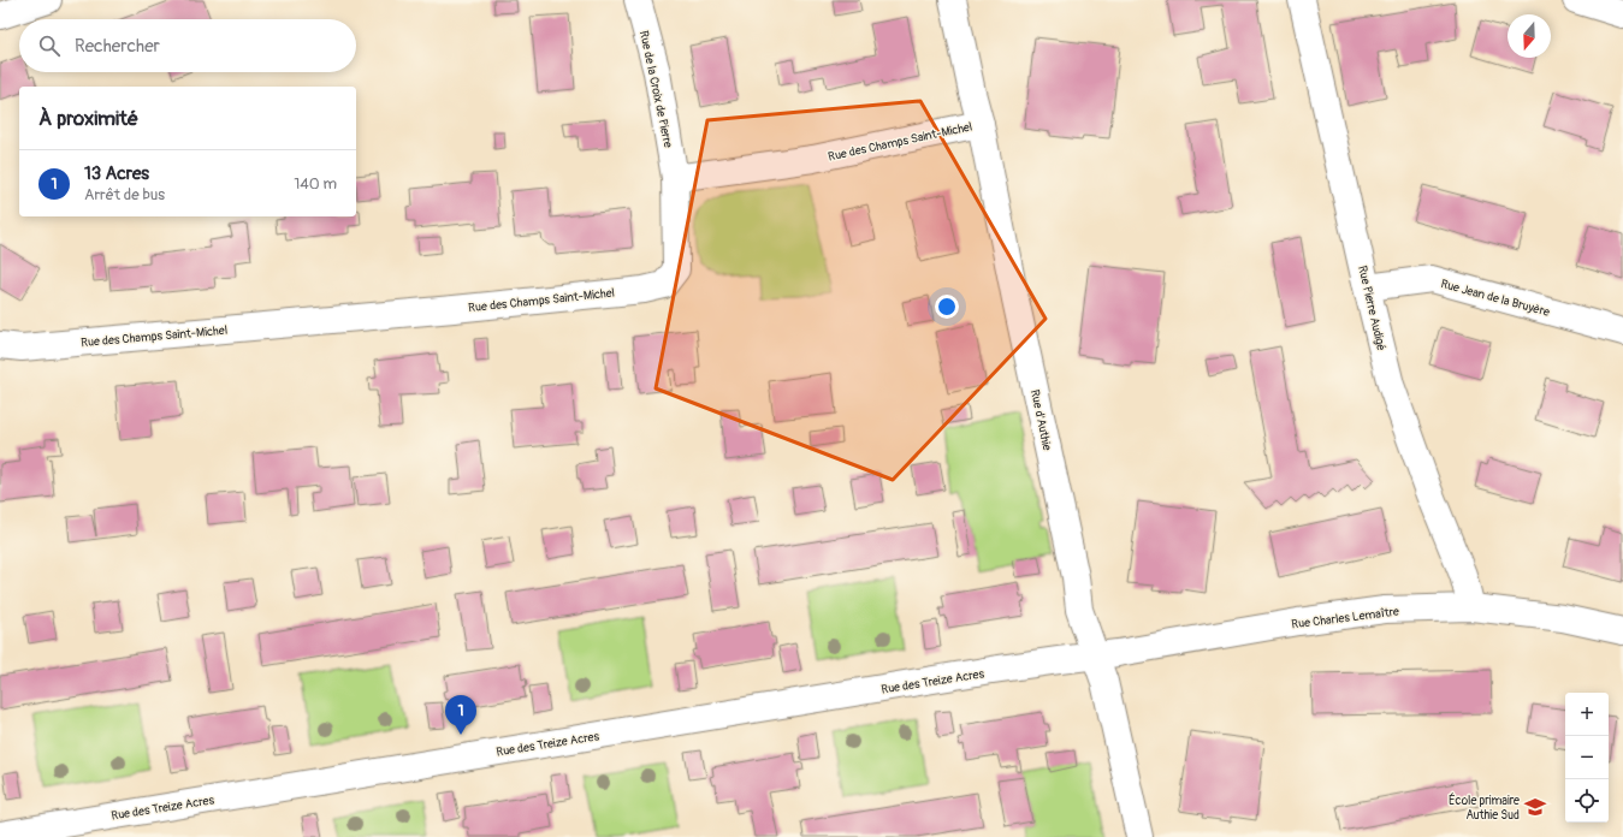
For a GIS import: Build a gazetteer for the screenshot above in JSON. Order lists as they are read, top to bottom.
{
  "streets": {
    "street": [
      "Rue de la Croix de Pierre",
      "Rue des Champs Saint-Michel",
      "Rue Jean de la Bruyère",
      "Rue Pierre Audigé",
      "Rue d'Authie",
      "Rue Charles Lemaître",
      "Rue des Treize Acres"
    ]
  },
  "crossings": [
    ["Rue de la Croix de Pierre", "Rue des Champs Saint-Michel"],
    ["Rue des Champs Saint-Michel", "Rue d'Authie"],
    ["Rue Jean de la Bruyère", "Rue Pierre Audigé"],
    ["Rue Pierre Audigé", "Rue Charles Lemaître"],
    ["Rue d'Authie", "Rue Charles Lemaître"],
    ["Rue d'Authie", "Rue des Treize Acres"],
    ["Rue Charles Lemaître", "Rue des Treize Acres"]
  ],
  "places": {
    "school or university": ["École primaire Authie Sud"]
  },
  "north": "bottom",
  "page": {
    "search": "Rechercher",
    "heading": "À proximité",
    "list": [
      {
        "mark": "1",
        "name": "13 Acres",
        "note": "Arrêt de bus",
        "value": "140 m"
      }
    ],
    "map_buttons": ["+", "−"],
    "pins": "1"
  }
}
